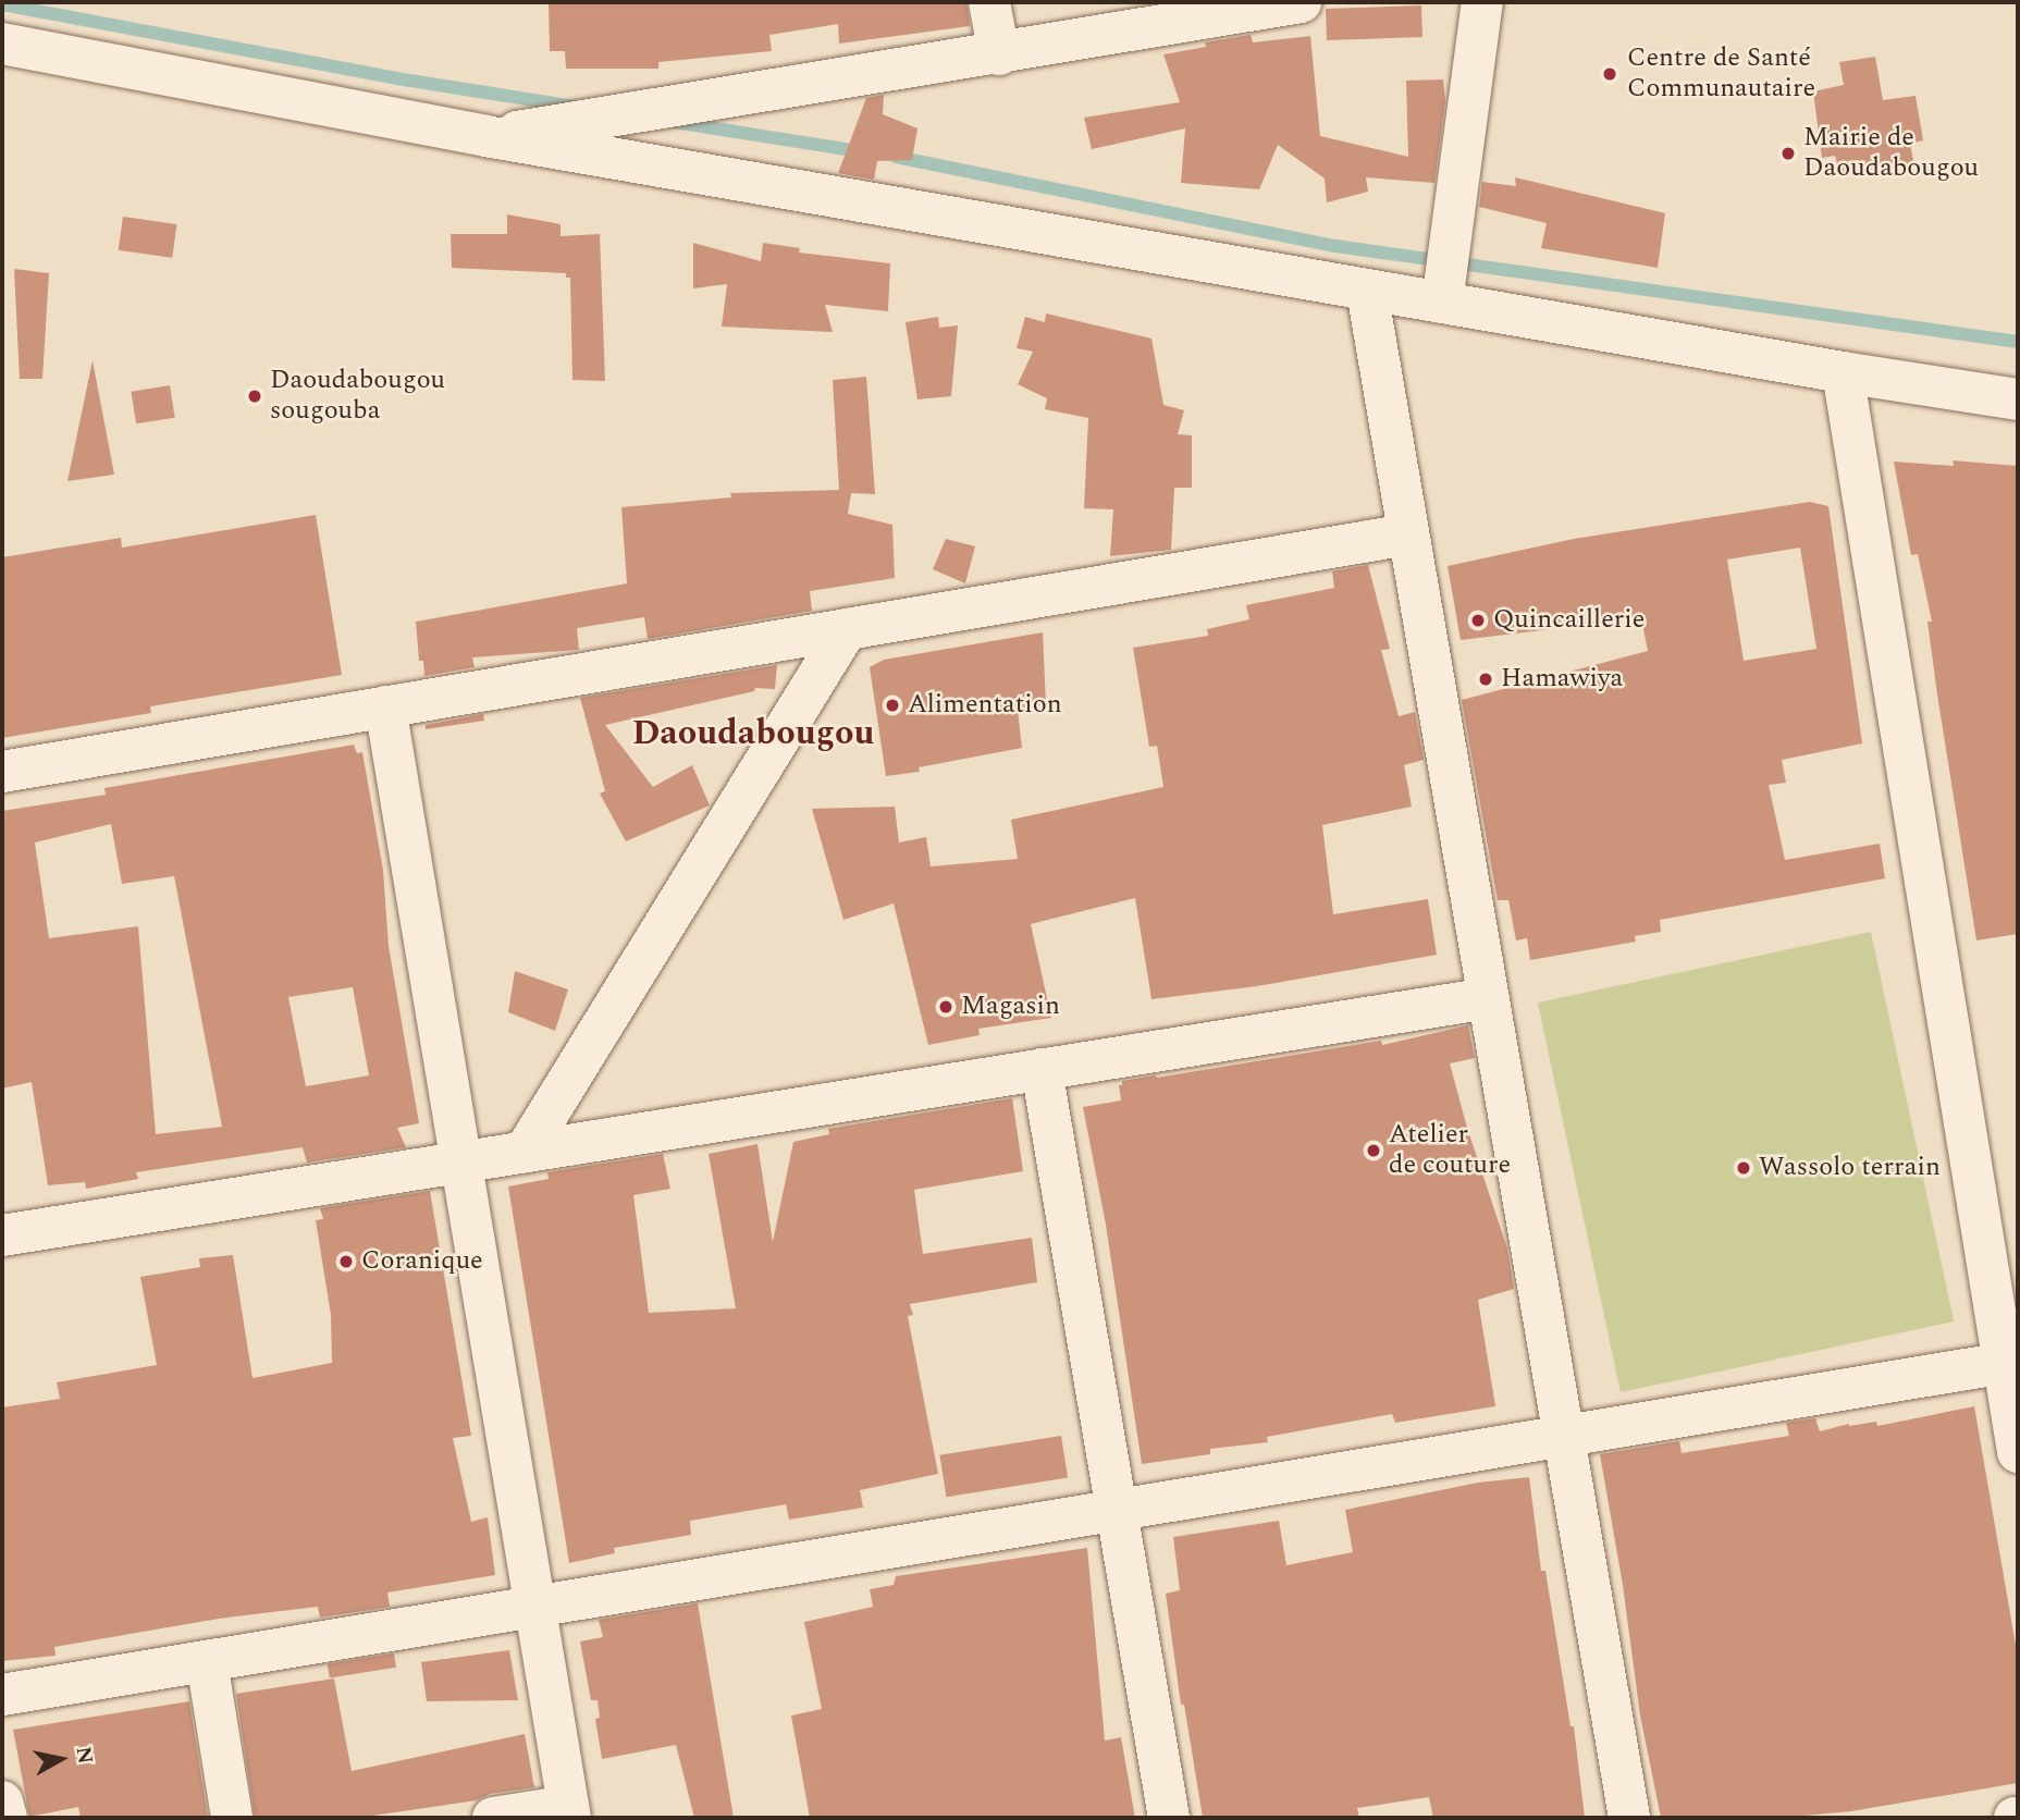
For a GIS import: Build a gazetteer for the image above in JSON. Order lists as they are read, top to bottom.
{
  "districts": ["Daoudabougou"],
  "places": [
    "Centre de Santé Communautaire",
    "Mairie de Daoudabougou",
    "Daoudabougou sougouba",
    "Quincaillerie",
    "Hamawiya",
    "Alimentation",
    "Magasin",
    "Atelier de couture",
    "Wassolo terrain",
    "Coranique"
  ],
  "north": "right"
}
